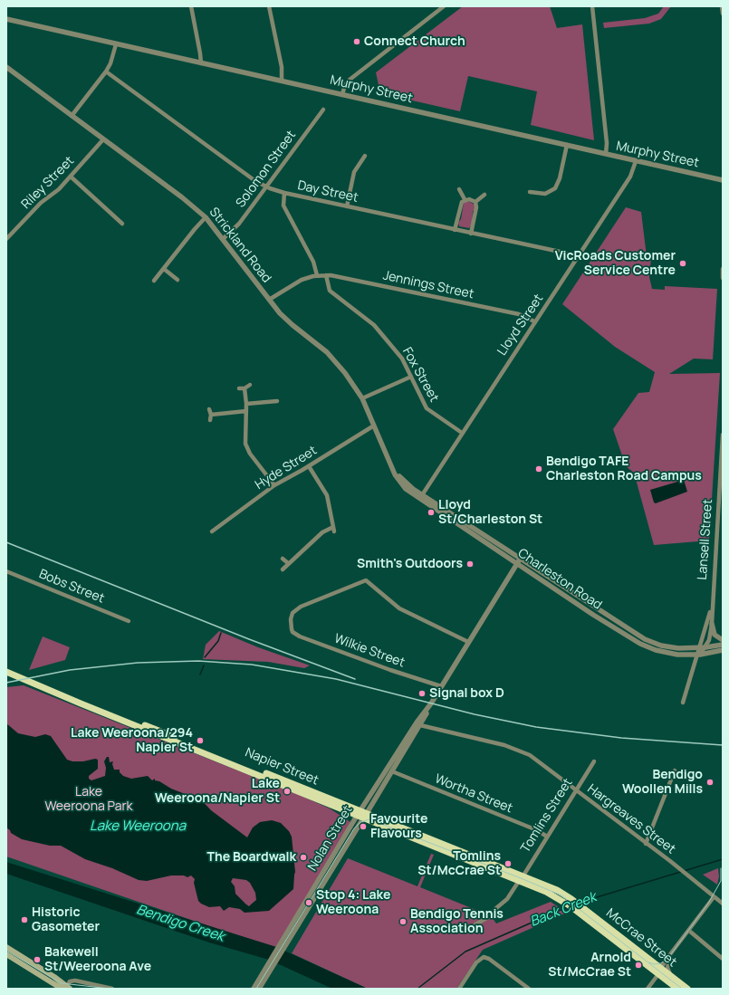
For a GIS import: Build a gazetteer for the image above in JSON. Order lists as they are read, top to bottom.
{
  "streets": {
    "highway": ["Napier Street", "Tomlins Street", "McCrae Street"],
    "street": [
      "Murphy Street",
      "Solomon Street",
      "Riley Street",
      "Day Street",
      "Strickland Road",
      "Jennings Street",
      "Lloyd Street",
      "Fox Street",
      "Hyde Street",
      "Lansell Street",
      "Charleston Road",
      "Bobs Street",
      "Wilkie Street",
      "Wortha Street",
      "Hargreaves Street",
      "Nolan Street"
    ]
  },
  "crossings": [
    ["Murphy Street", "Lloyd Street"],
    ["Solomon Street", "Day Street"],
    ["Solomon Street", "Strickland Road"],
    ["Riley Street", "Strickland Road"],
    ["Day Street", "Lloyd Street"],
    ["Strickland Road", "Lloyd Street"],
    ["Strickland Road", "Hyde Street"],
    ["Strickland Road", "Charleston Road"],
    ["Jennings Street", "Lloyd Street"],
    ["Jennings Street", "Fox Street"],
    ["Lloyd Street", "Fox Street"],
    ["Lloyd Street", "Charleston Road"],
    ["Lansell Street", "Charleston Road"],
    ["Charleston Road", "Nolan Street"],
    ["Wilkie Street", "Nolan Street"],
    ["Napier Street", "Tomlins Street"],
    ["Napier Street", "Nolan Street"],
    ["Napier Street", "McCrae Street"],
    ["Wortha Street", "Tomlins Street"],
    ["Wortha Street", "Nolan Street"],
    ["Tomlins Street", "Hargreaves Street"],
    ["Tomlins Street", "McCrae Street"],
    ["Hargreaves Street", "Nolan Street"]
  ],
  "water": ["Lake Weeroona", "Back Creek", "Bendigo Creek"],
  "parks": ["Lake Weeroona Park"],
  "places": [
    "Connect Church",
    "VicRoads Customer Service Centre",
    "Bendigo TAFE Charleston Road Campus",
    "Lloyd St/Charleston St",
    "Smith's Outdoors",
    "Signal box D",
    "Lake Weeroona/294 Napier St",
    "Bendigo Woollen Mills",
    "Lake Weeroona/Napier St",
    "Favourite Flavours",
    "The Boardwalk",
    "Tomlins St/McCrae St",
    "Stop 4: Lake Weeroona",
    "Historic Gasometer",
    "Bendigo Tennis Association",
    "Bakewell St/Weeroona Ave",
    "Arnold St/McCrae St"
  ]
}
